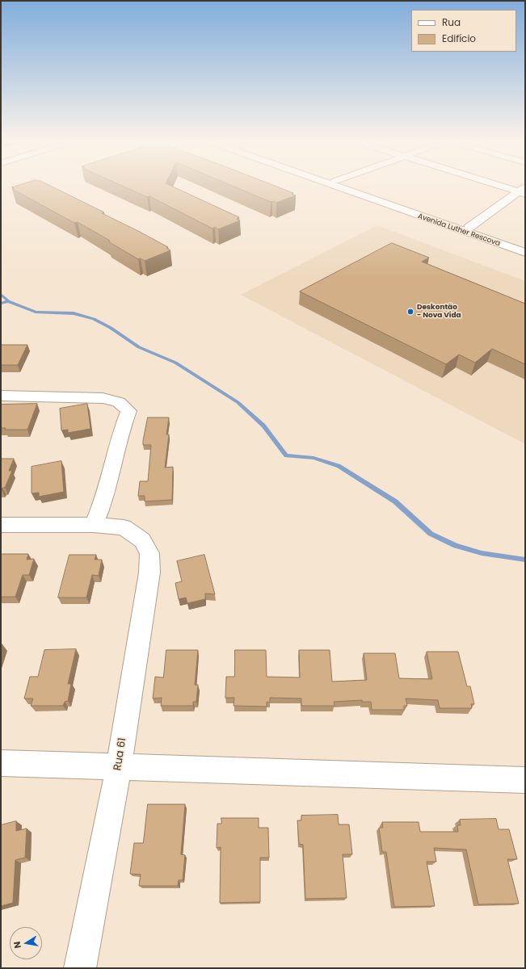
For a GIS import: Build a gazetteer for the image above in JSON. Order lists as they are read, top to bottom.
{
  "streets": {
    "street": ["Avenida Luther Rescova", "Rua 61"]
  },
  "places": ["Deskontão - Nova Vida"],
  "legend": ["Rua", "Edifício"],
  "north": "left"
}
